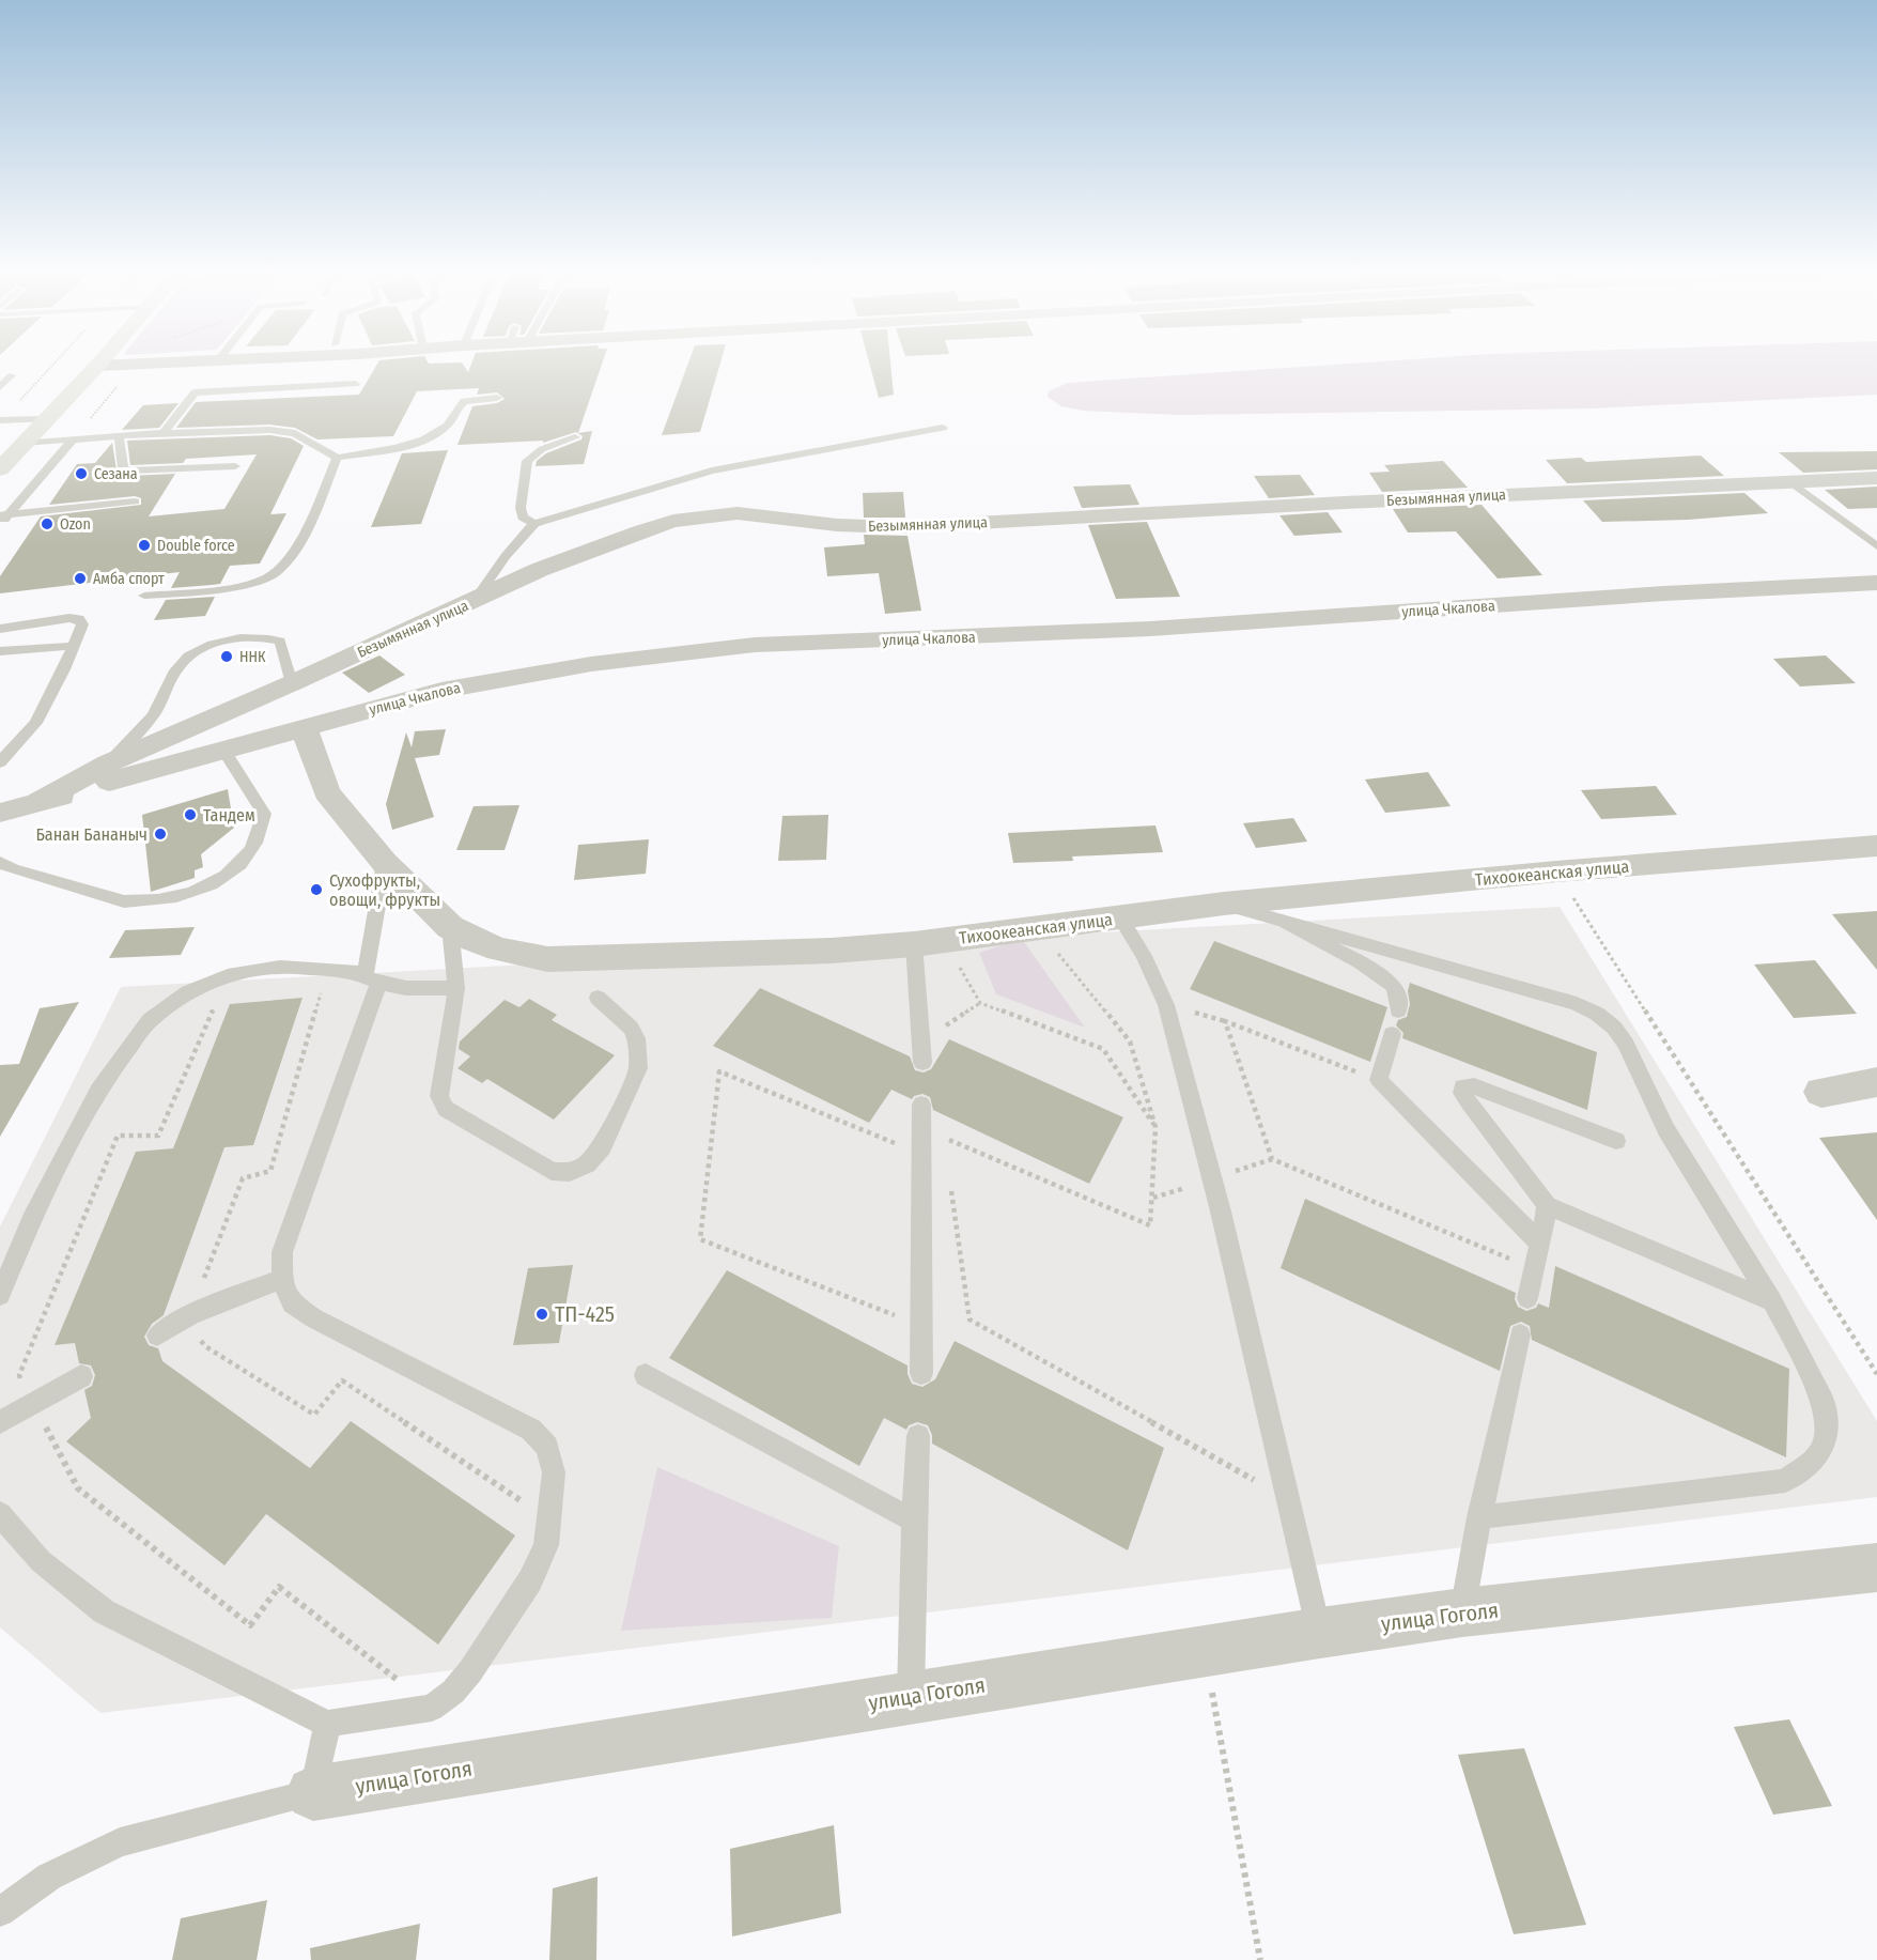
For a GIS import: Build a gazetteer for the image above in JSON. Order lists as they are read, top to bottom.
{
  "streets": {
    "street": [
      "Безымянная улица",
      "улица Чкалова",
      "Тихоокеанская улица",
      "улица Гоголя"
    ]
  },
  "crossings": [
    ["Безымянная улица", "улица Чкалова"],
    ["улица Чкалова", "Тихоокеанская улица"]
  ],
  "places": [
    "Сезана",
    "Ozon",
    "Double force",
    "Амба спорт",
    "ННК",
    "Тандем",
    "Банан Бананыч",
    "Сухофрукты, овощи, фрукты",
    "ТП-425"
  ]
}
